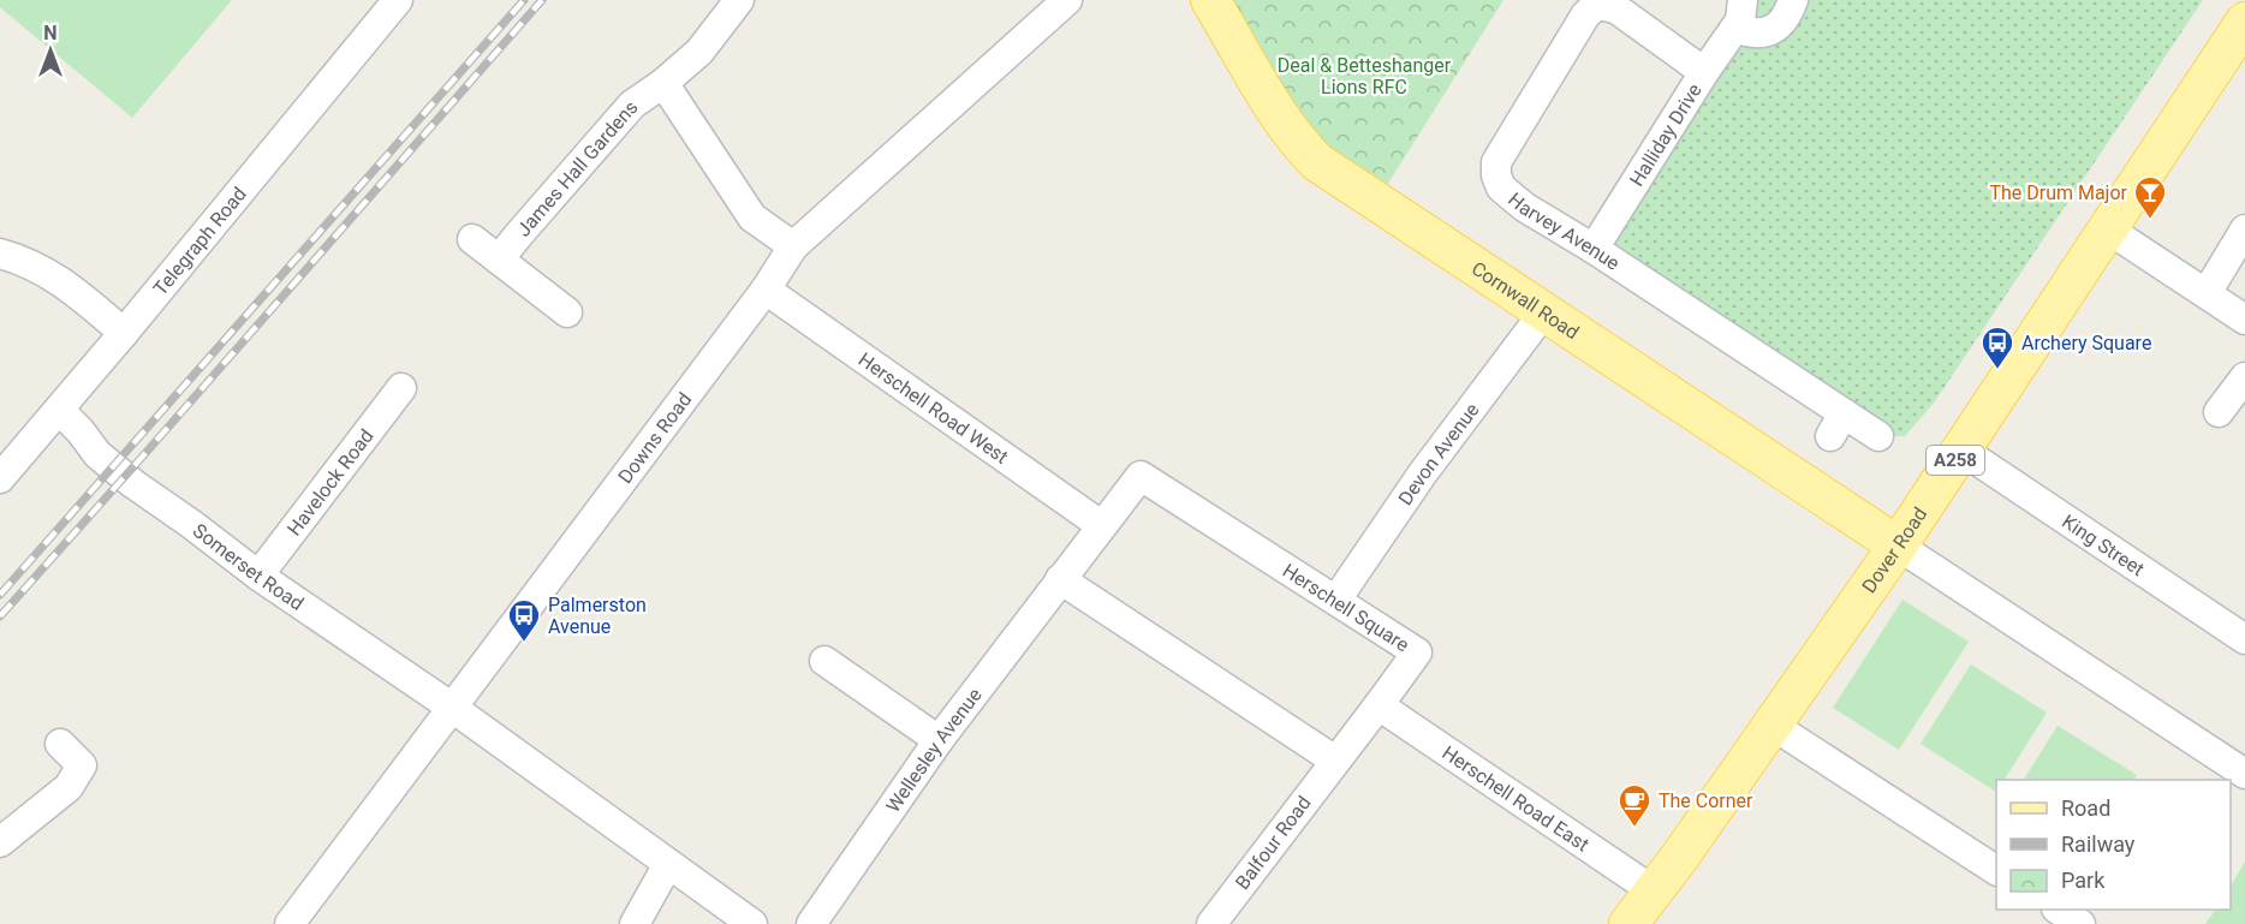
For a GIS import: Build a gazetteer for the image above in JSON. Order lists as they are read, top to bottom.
{
  "streets": {
    "main road": ["Cornwall Road", "A258", "Dover Road"],
    "street": [
      "Halliday Drive",
      "James Hall Gardens",
      "Harvey Avenue",
      "Telegraph Road",
      "Herschell Road West",
      "Downs Road",
      "Devon Avenue",
      "Havelock Road",
      "King Street",
      "Somerset Road",
      "Herschell Square",
      "Wellesley Avenue",
      "Herschell Road East",
      "Balfour Road"
    ]
  },
  "crossings": [
    ["Halliday Drive", "Harvey Avenue"],
    ["Telegraph Road", "Somerset Road"],
    ["Cornwall Road", "Devon Avenue"],
    ["Cornwall Road", "Dover Road"],
    ["Herschell Road West", "Downs Road"],
    ["Herschell Road West", "Herschell Square"],
    ["Downs Road", "Somerset Road"],
    ["Devon Avenue", "Herschell Square"],
    ["A258", "Dover Road"],
    ["A258", "Herschell Road East"],
    ["Havelock Road", "Somerset Road"],
    ["King Street", "Dover Road"],
    ["Dover Road", "Herschell Road East"],
    ["Herschell Square", "Wellesley Avenue"],
    ["Herschell Square", "Herschell Road East"],
    ["Herschell Square", "Balfour Road"]
  ],
  "parks": ["Deal & Betteshanger Lions RFC"],
  "places": {
    "bar": ["The Drum Major"],
    "bus stop": ["Archery Square", "Palmerston Avenue"],
    "cafe": ["The Corner"]
  },
  "legend": ["Road", "Railway", "Park"],
  "north": "top"
}
